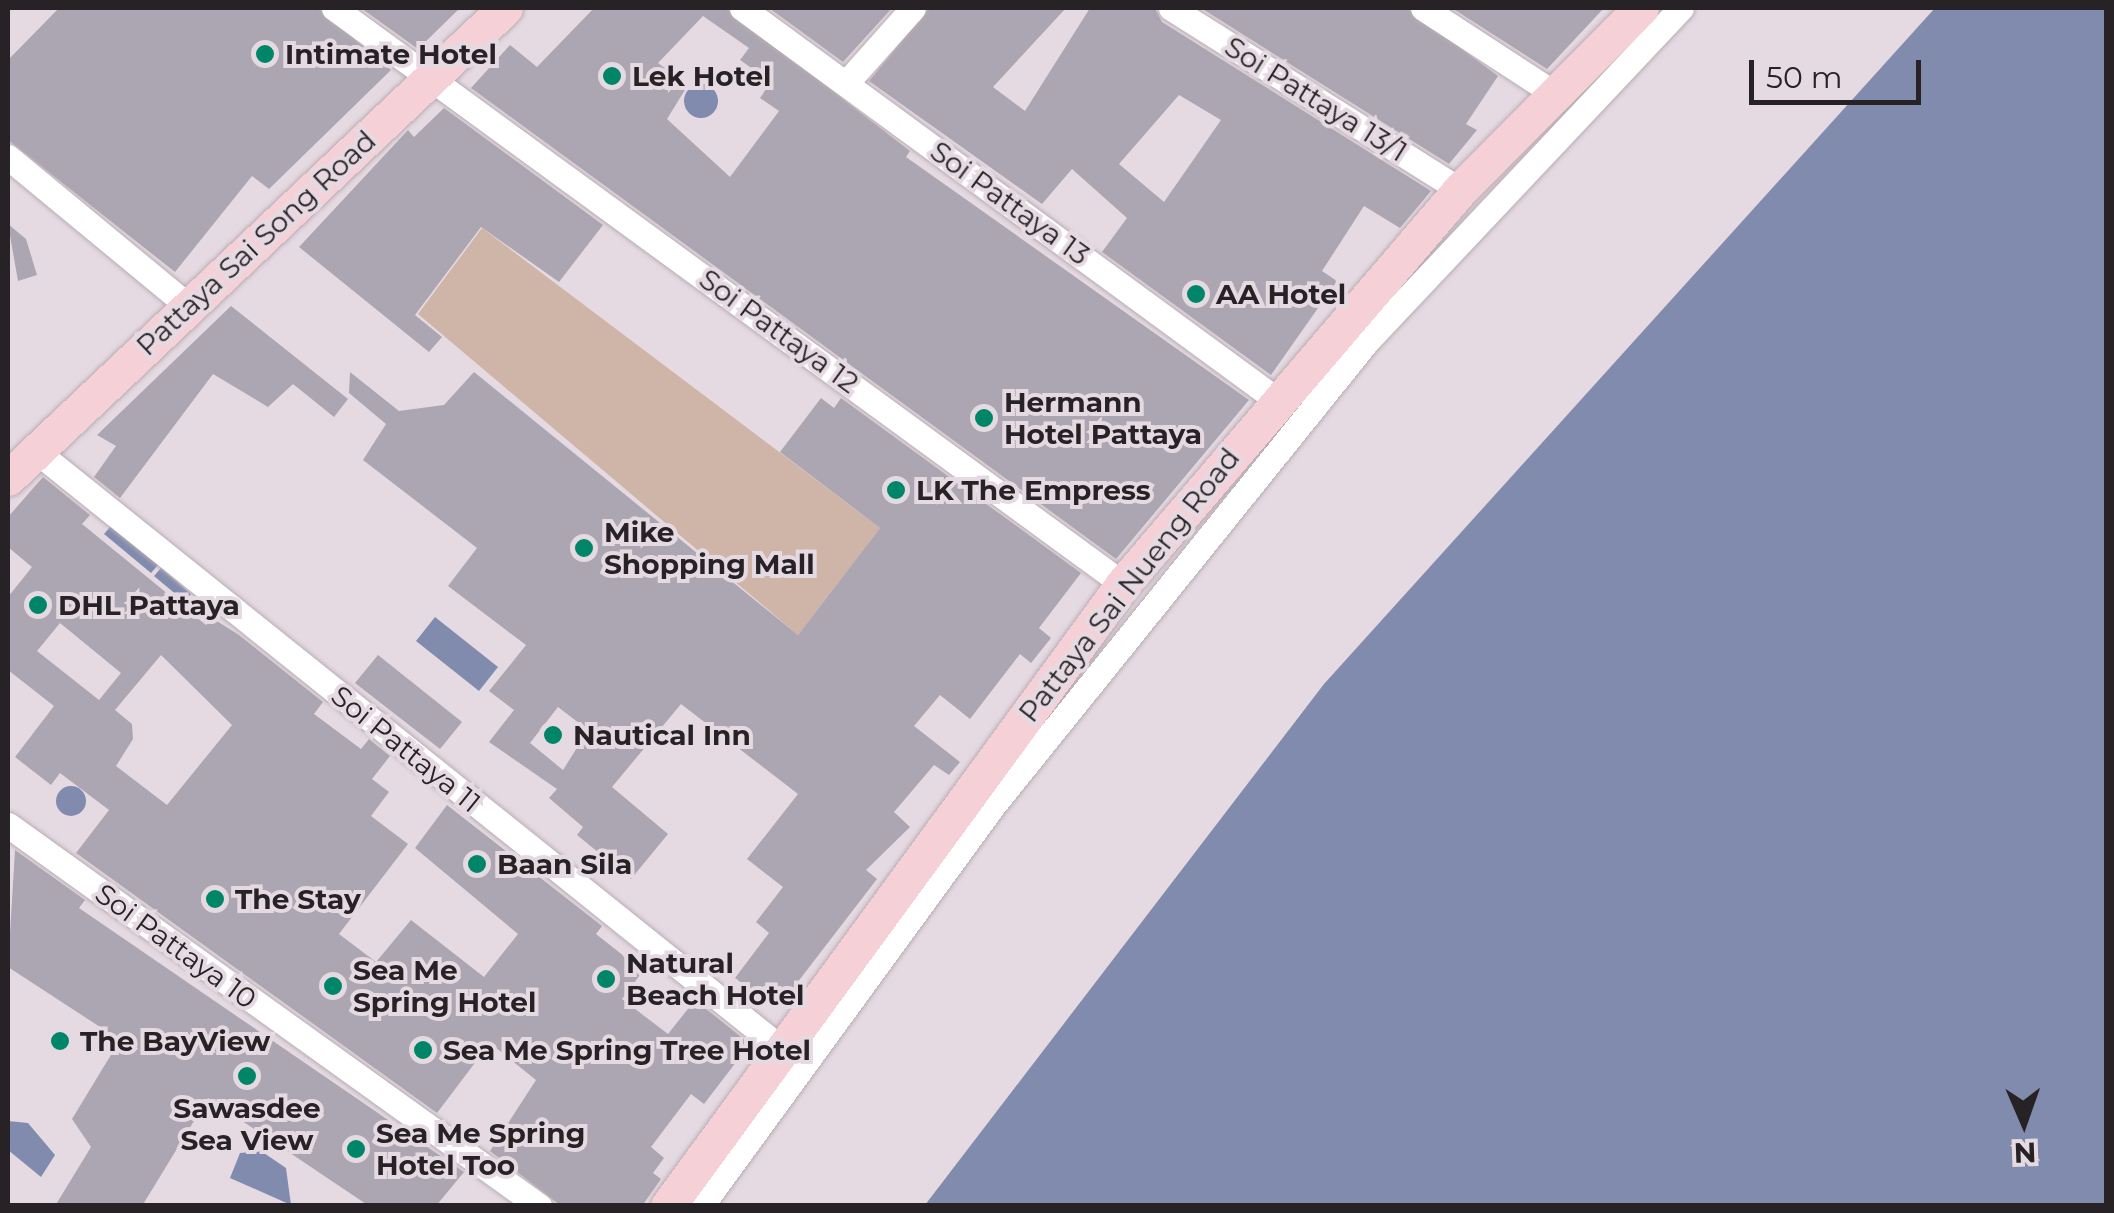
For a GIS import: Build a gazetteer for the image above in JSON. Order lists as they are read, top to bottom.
{
  "streets": {
    "main road": ["Pattaya Sai Song Road", "Pattaya Sai Nueng Road"],
    "street": [
      "Soi Pattaya 13/1",
      "Soi Pattaya 13",
      "Soi Pattaya 12",
      "Soi Pattaya 11",
      "Soi Pattaya 10"
    ]
  },
  "crossings": [
    ["Soi Pattaya 13/1", "Pattaya Sai Nueng Road"],
    ["Soi Pattaya 13", "Pattaya Sai Nueng Road"],
    ["Pattaya Sai Song Road", "Soi Pattaya 12"],
    ["Pattaya Sai Song Road", "Soi Pattaya 11"],
    ["Soi Pattaya 12", "Pattaya Sai Nueng Road"],
    ["Pattaya Sai Nueng Road", "Soi Pattaya 11"]
  ],
  "places": [
    "Intimate Hotel",
    "Lek Hotel",
    "AA Hotel",
    "Hermann Hotel Pattaya",
    "LK The Empress",
    "Mike Shopping Mall",
    "DHL Pattaya",
    "Nautical Inn",
    "Baan Sila",
    "The Stay",
    "Natural Beach Hotel",
    "Sea Me Spring Hotel",
    "The BayView",
    "Sea Me Spring Tree Hotel",
    "Sawasdee Sea View",
    "Sea Me Spring Hotel Too"
  ],
  "scale_bar": "50 m",
  "north": "bottom"
}
